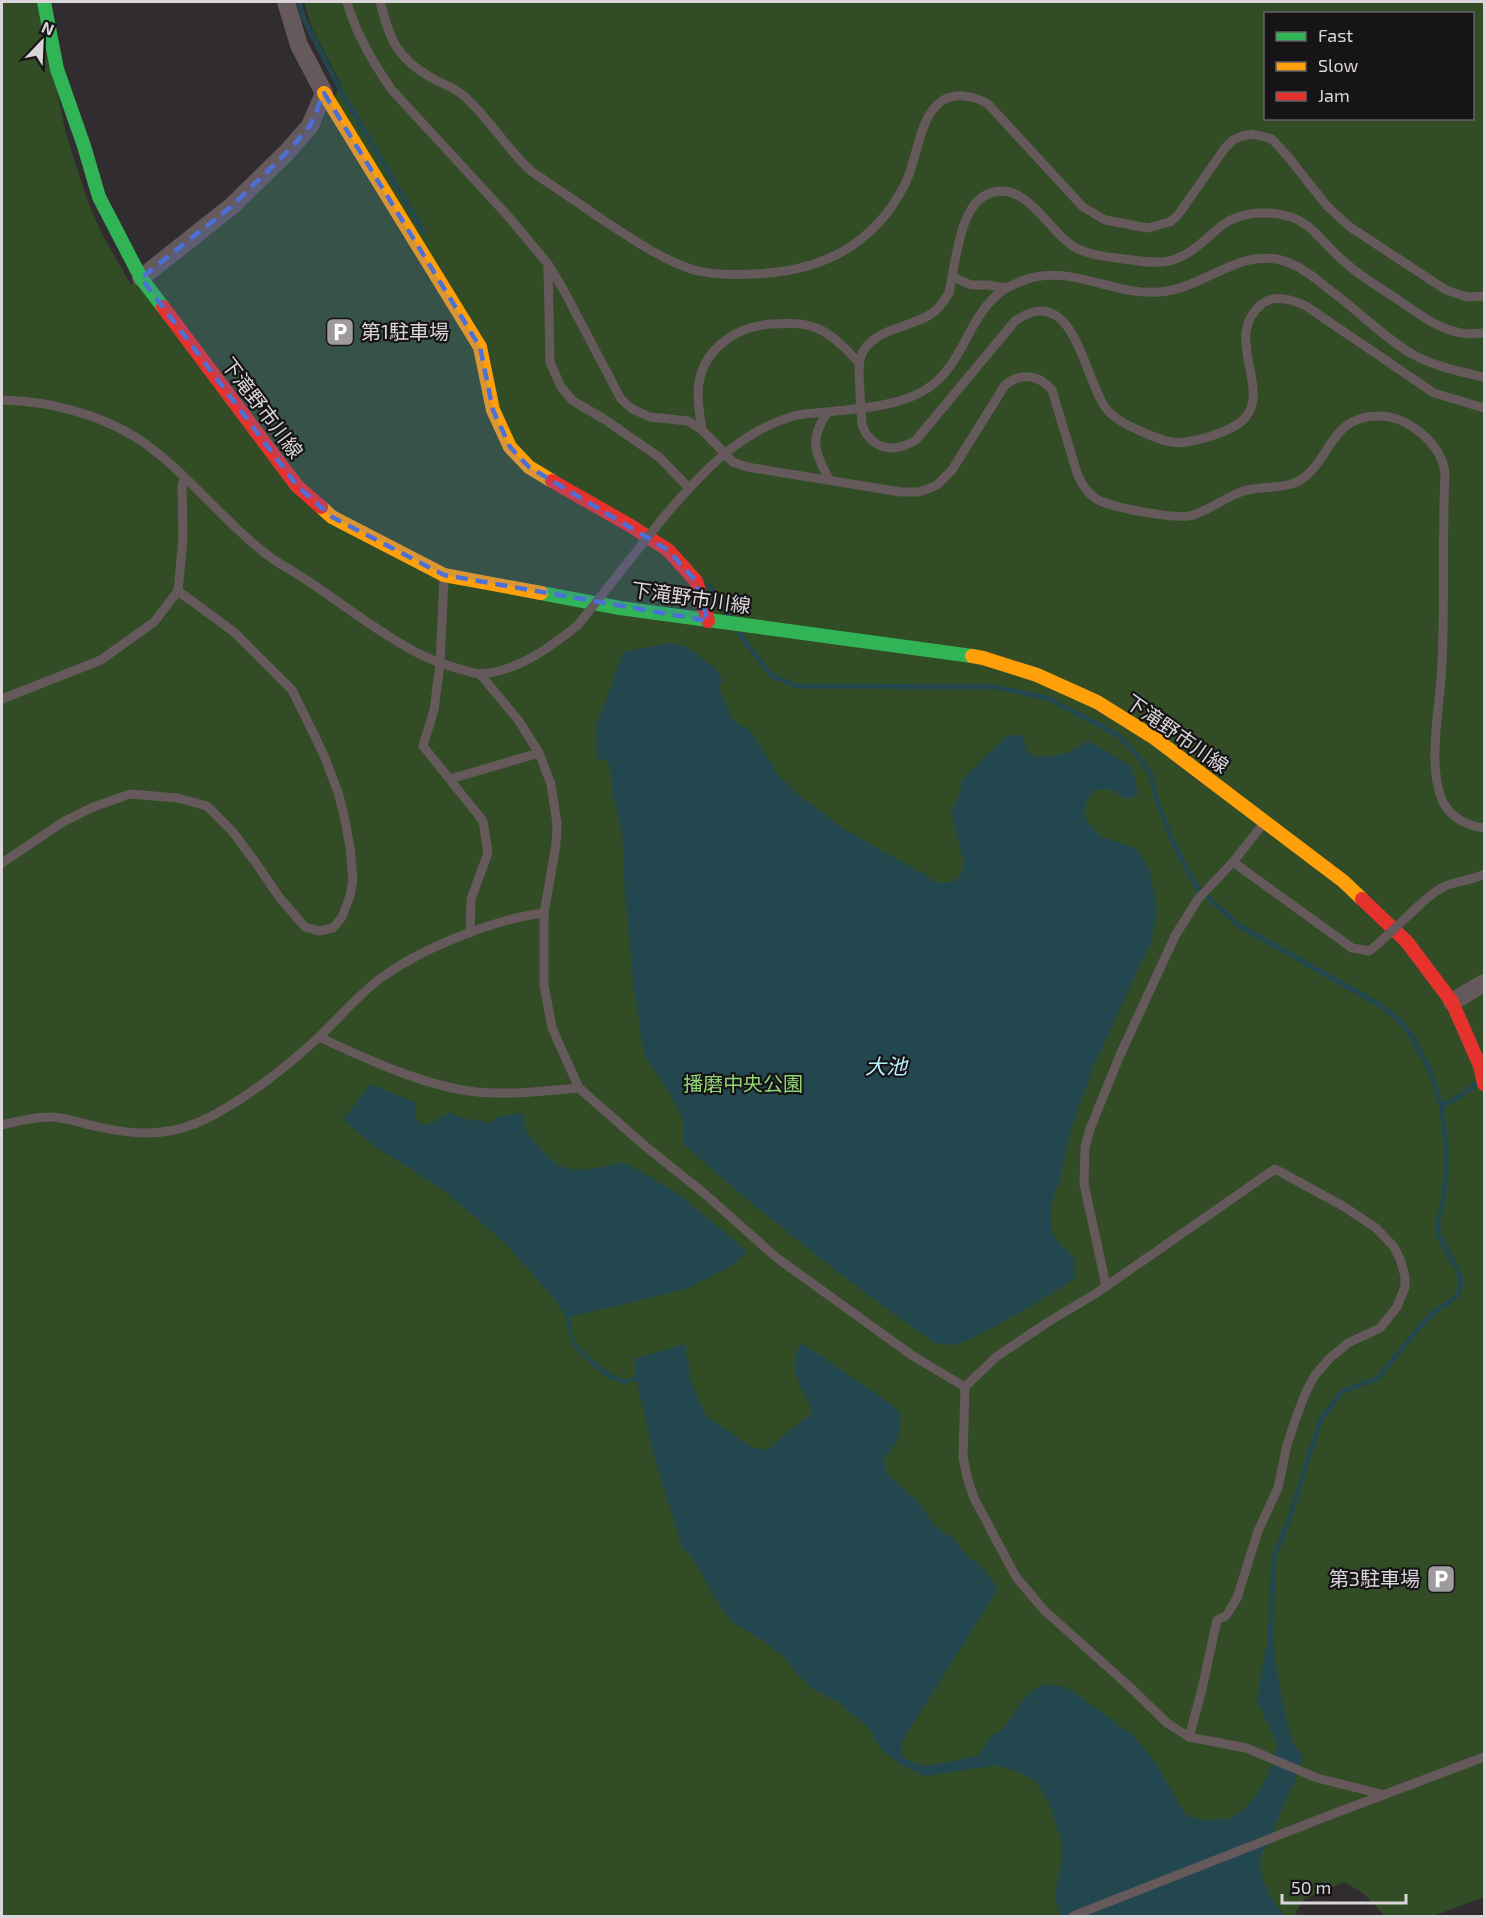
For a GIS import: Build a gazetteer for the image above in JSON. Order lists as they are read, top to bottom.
{
  "streets": {
    "main road": ["下滝野市川線"]
  },
  "water": ["大池"],
  "parks": ["播磨中央公園"],
  "places": {
    "parking": ["第1駐車場", "第3駐車場"]
  },
  "legend": ["Fast", "Slow", "Jam"],
  "scale_bar": "50 m",
  "north": "top right"
}
